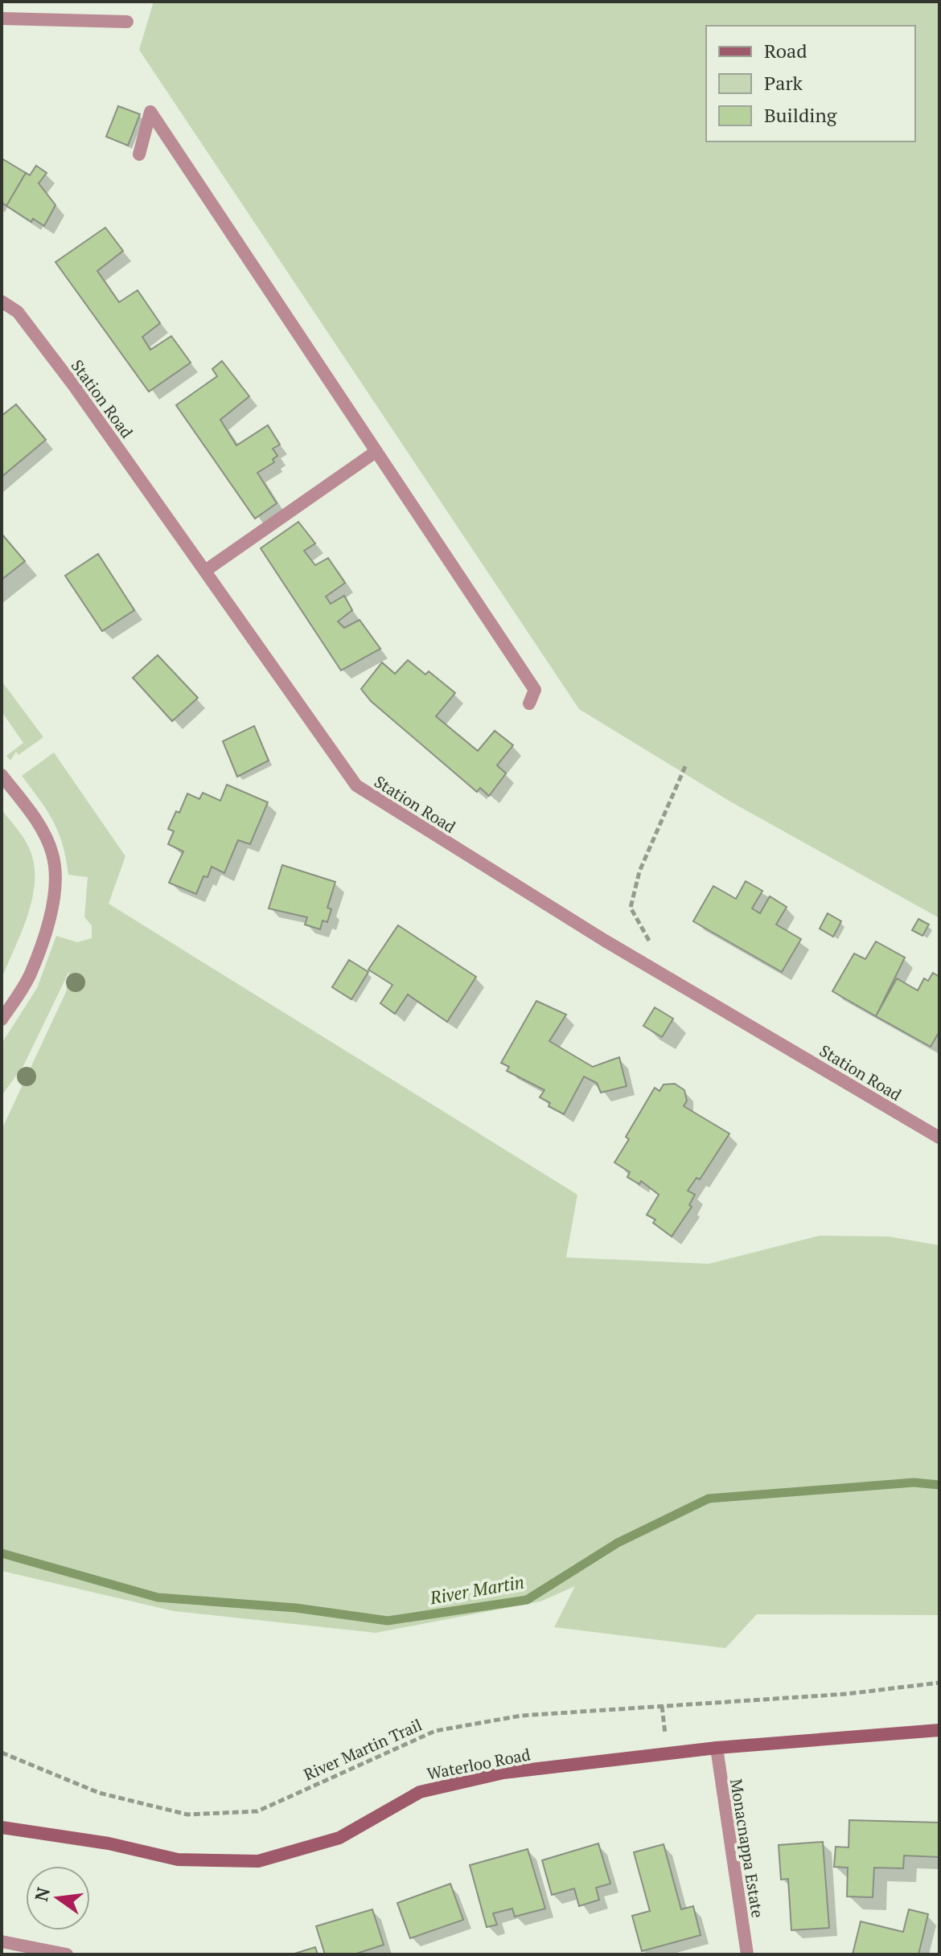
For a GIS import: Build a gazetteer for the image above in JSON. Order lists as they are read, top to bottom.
{
  "streets": {
    "street": ["Station Road", "Waterloo Road", "Monacnappa Estate"],
    "path": ["River Martin Trail"]
  },
  "crossings": [
    ["Waterloo Road", "Monacnappa Estate"]
  ],
  "water": ["River Martin"],
  "legend": ["Road", "Park", "Building"],
  "north": "left"
}
